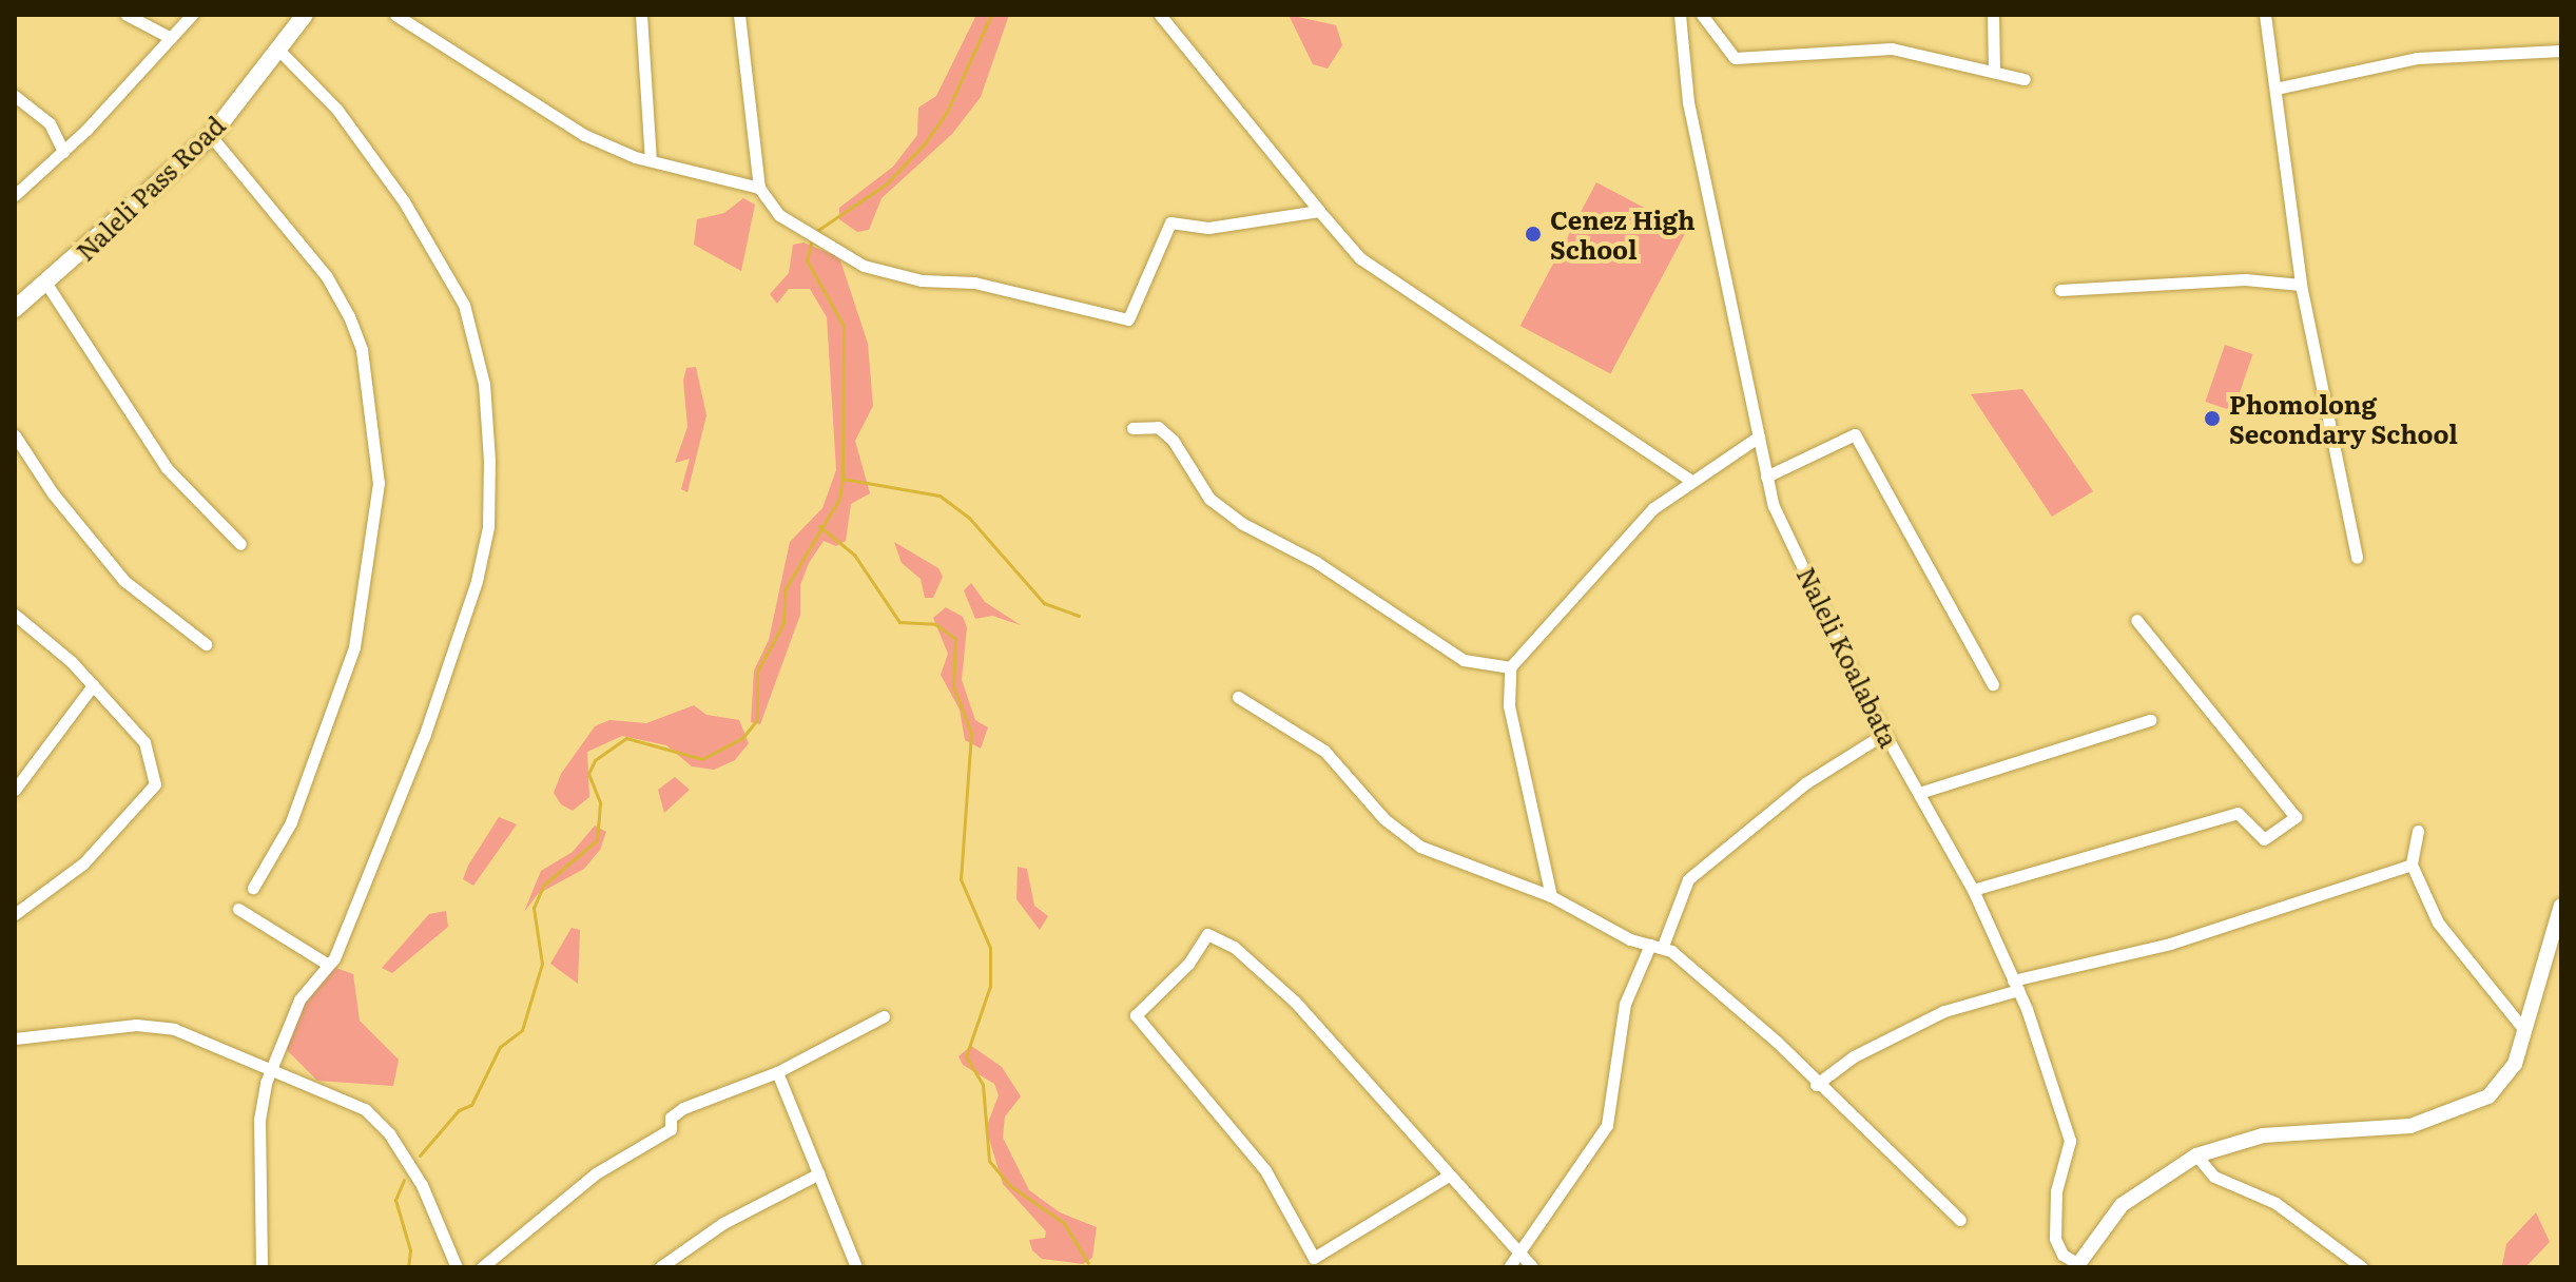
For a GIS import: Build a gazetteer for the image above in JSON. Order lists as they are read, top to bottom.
{
  "streets": {
    "main road": ["Naleli Pass Road"],
    "street": ["Naleli Koalabata"]
  },
  "places": ["Cenez High School", "Phomolong Secondary School"]
}
